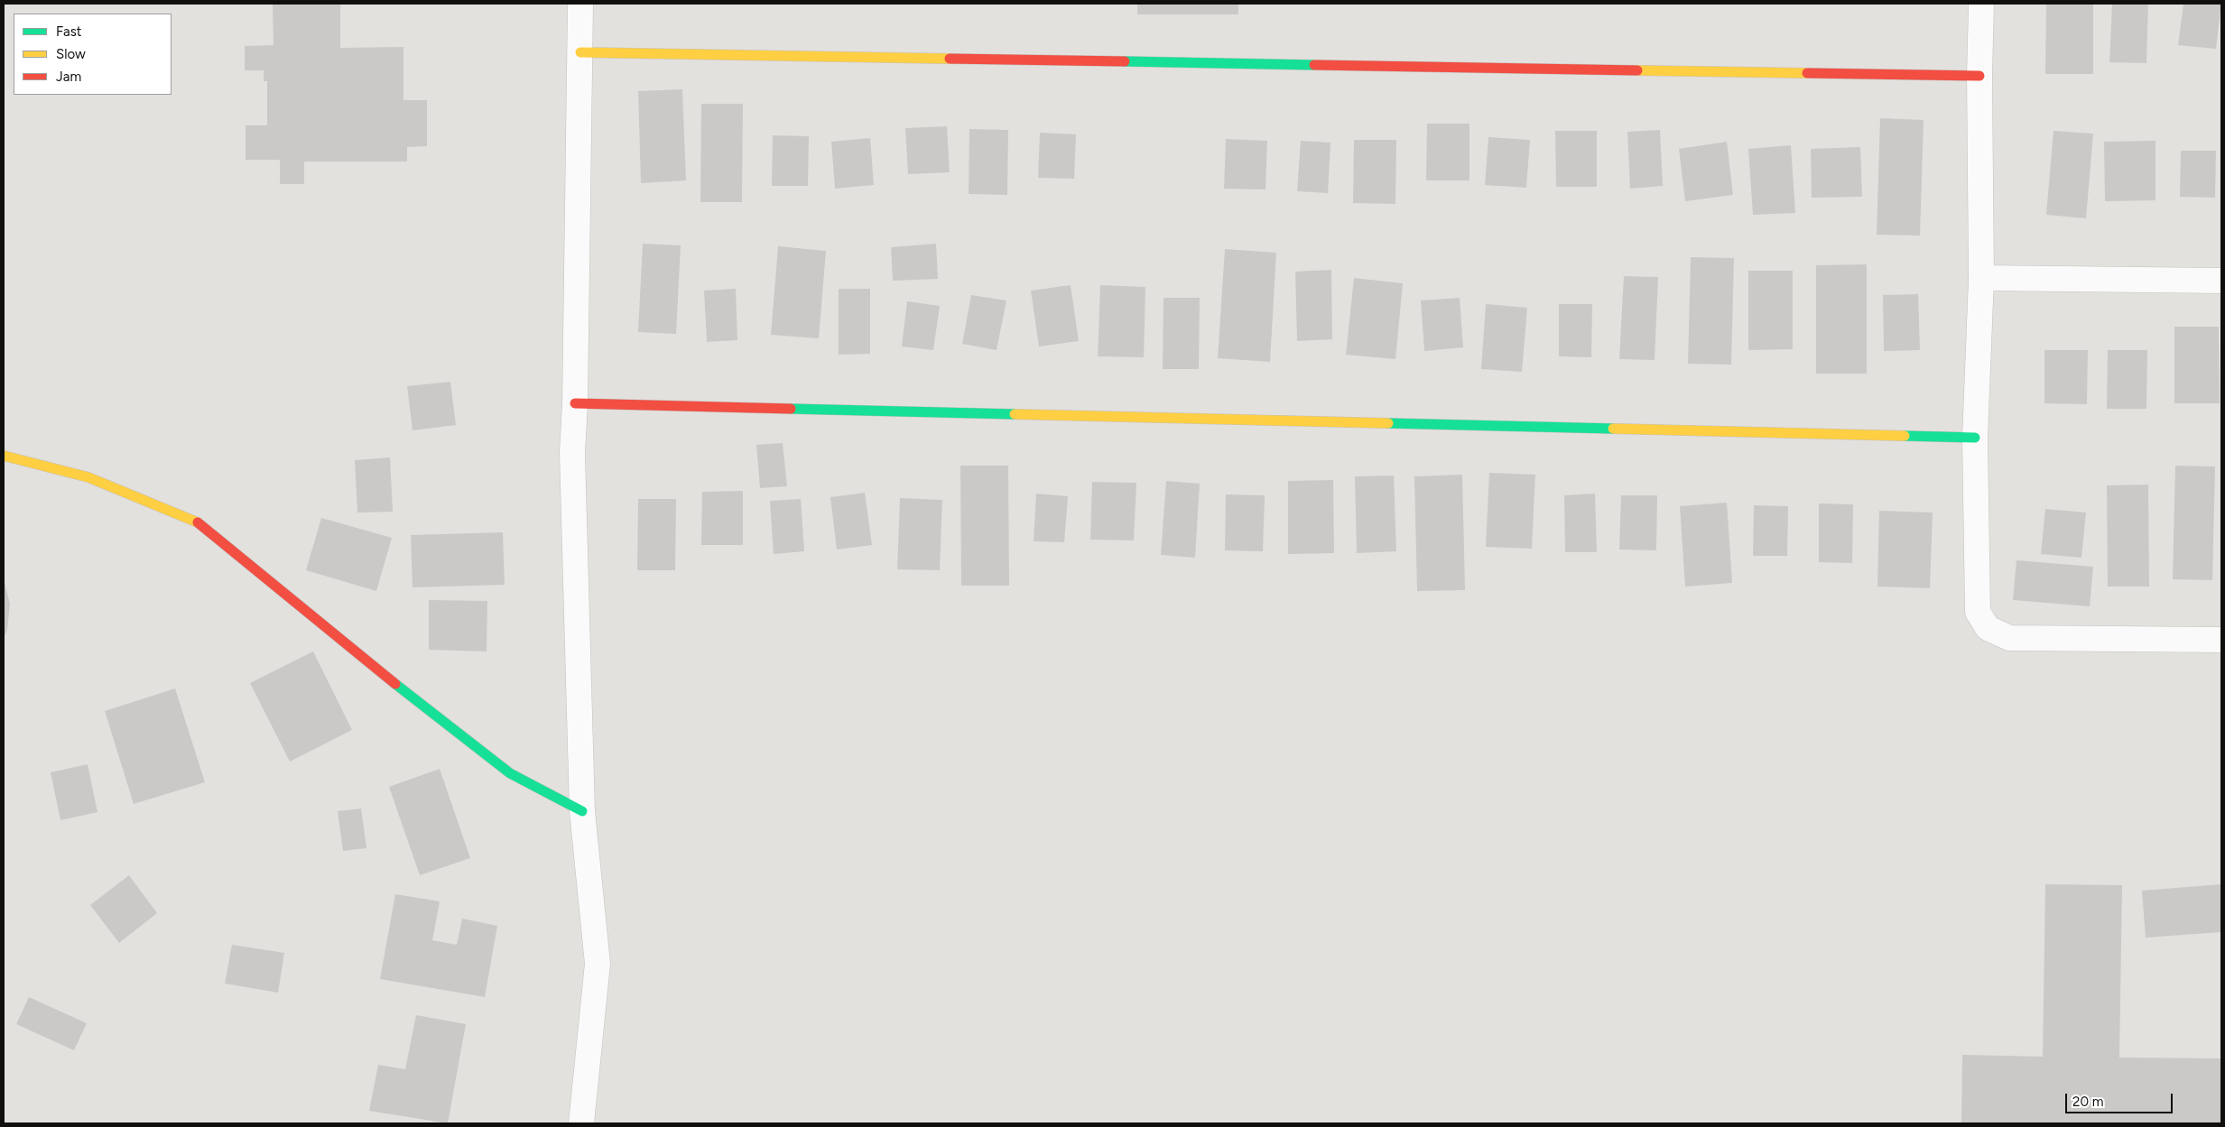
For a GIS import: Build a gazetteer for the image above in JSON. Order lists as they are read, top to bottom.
{
  "legend": ["Fast", "Slow", "Jam"],
  "scale_bar": "20 m"
}
